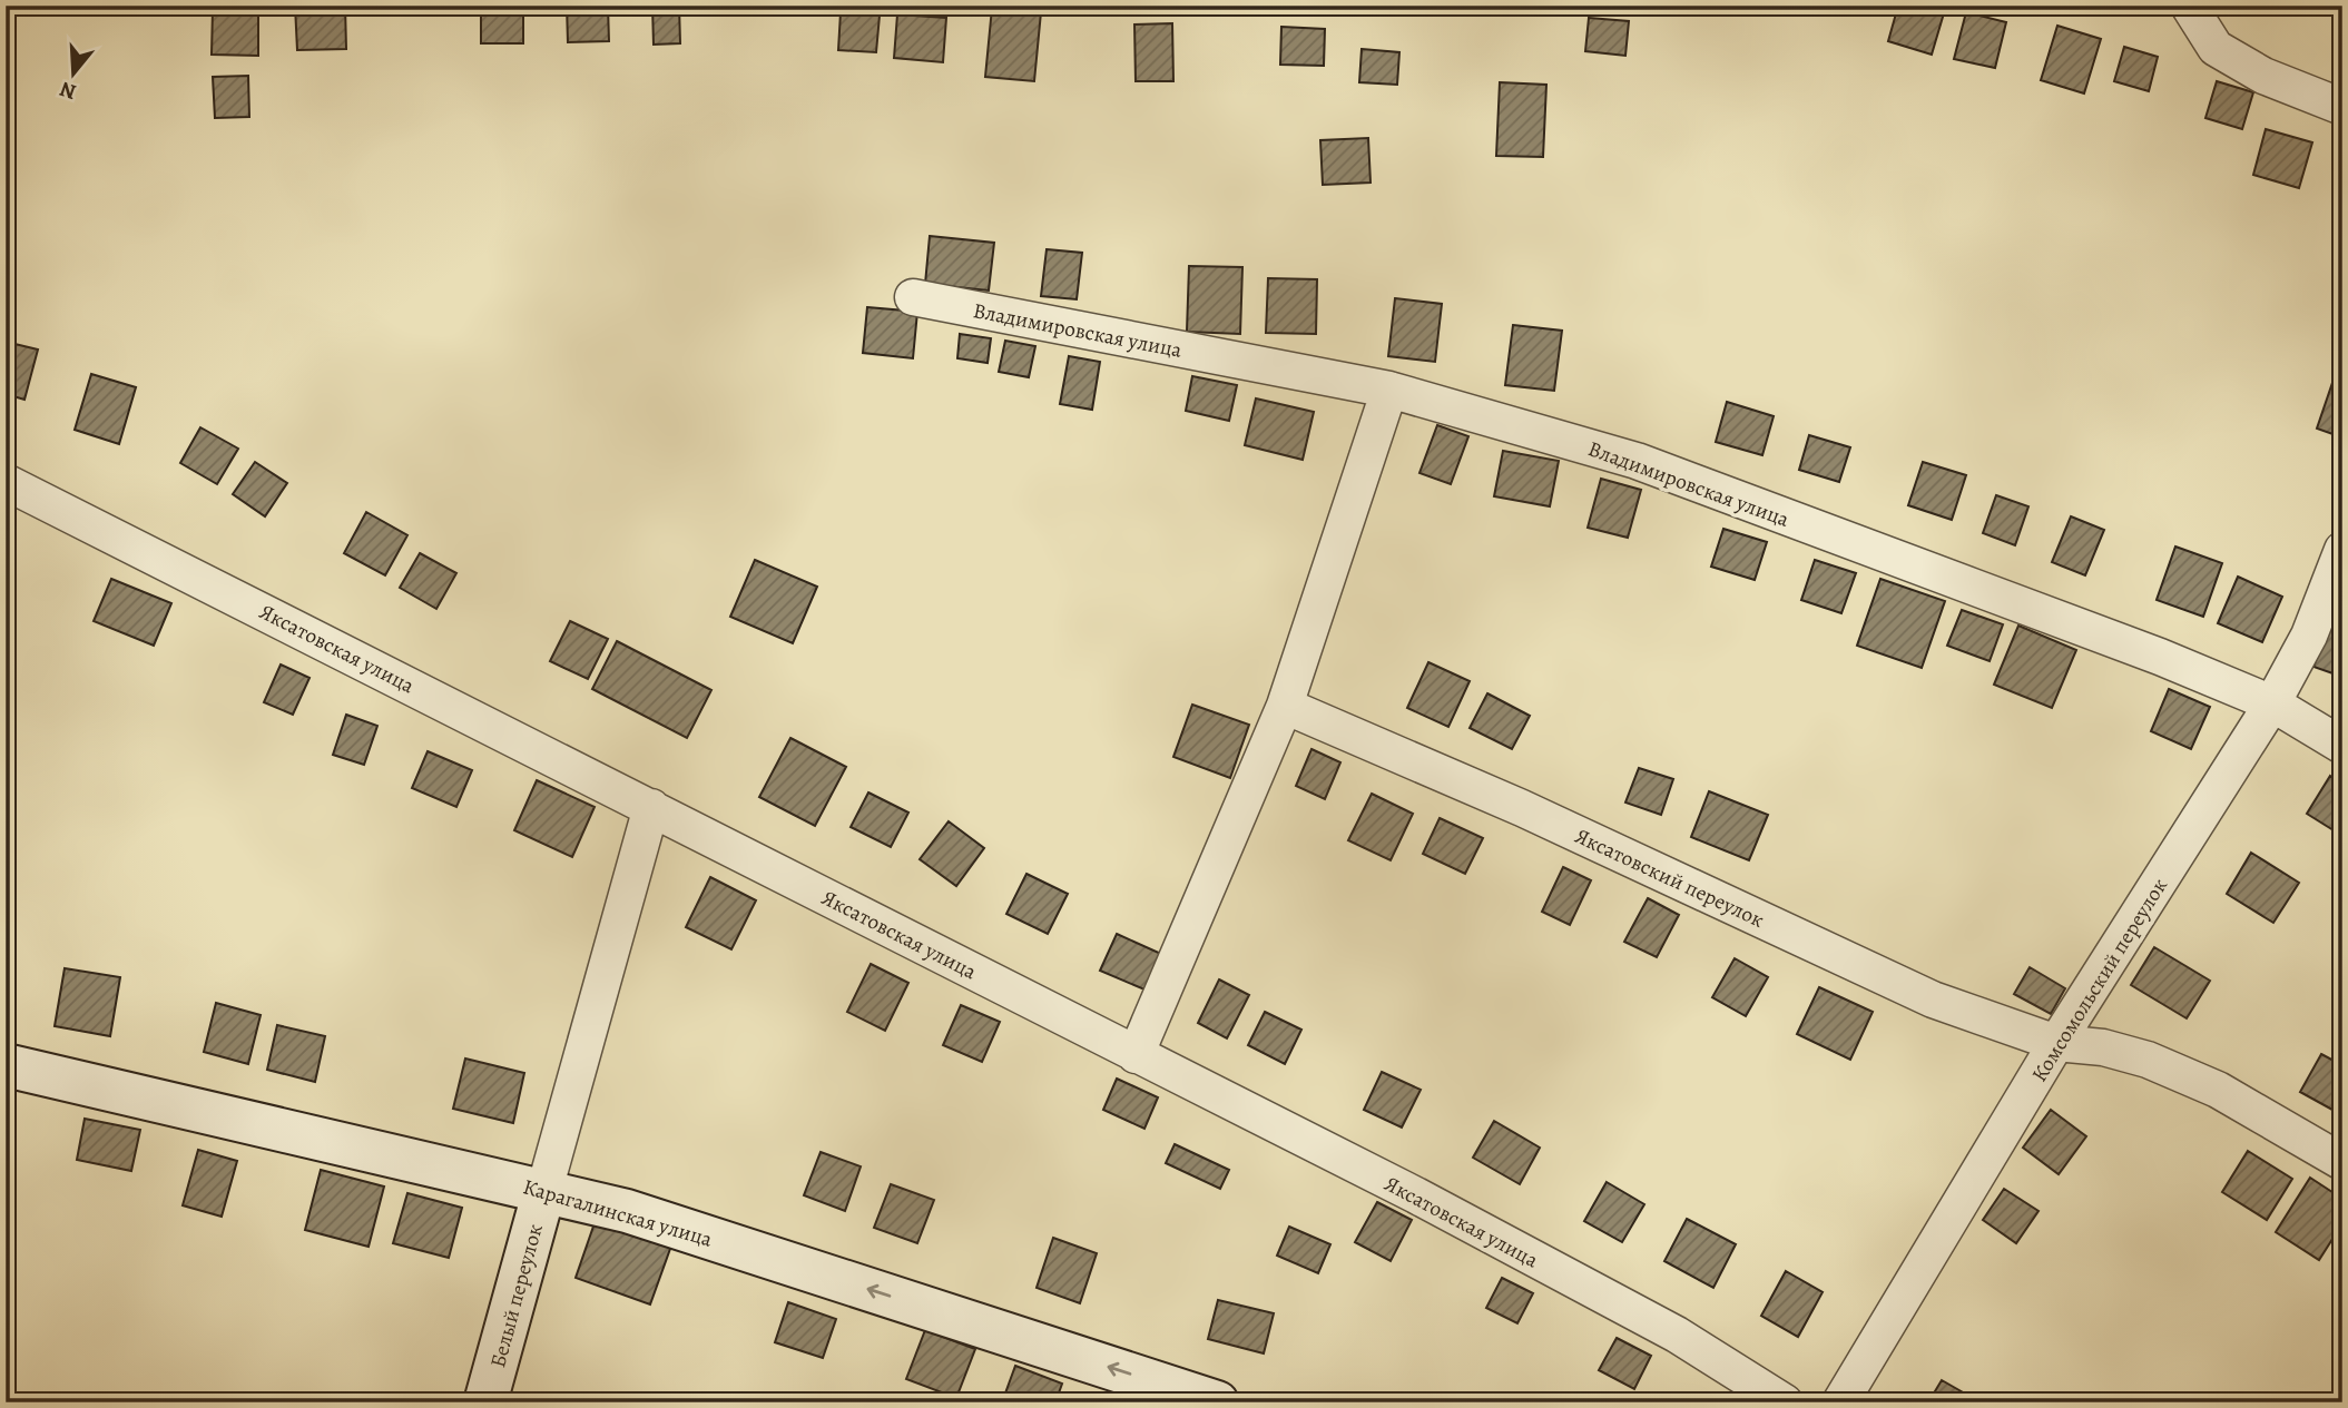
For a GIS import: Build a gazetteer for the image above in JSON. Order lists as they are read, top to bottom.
{
  "streets": {
    "street": [
      "Владимировская улица",
      "Яксатовская улица",
      "Яксатовский переулок",
      "Комсомольский переулок",
      "Карагалинская улица",
      "Белый переулок"
    ]
  },
  "crossings": [
    ["Владимировская улица", "Комсомольский переулок"],
    ["Яксатовский переулок", "Комсомольский переулок"],
    ["Карагалинская улица", "Белый переулок"]
  ],
  "one_way": ["Карагалинская улица"],
  "north": "bottom"
}
